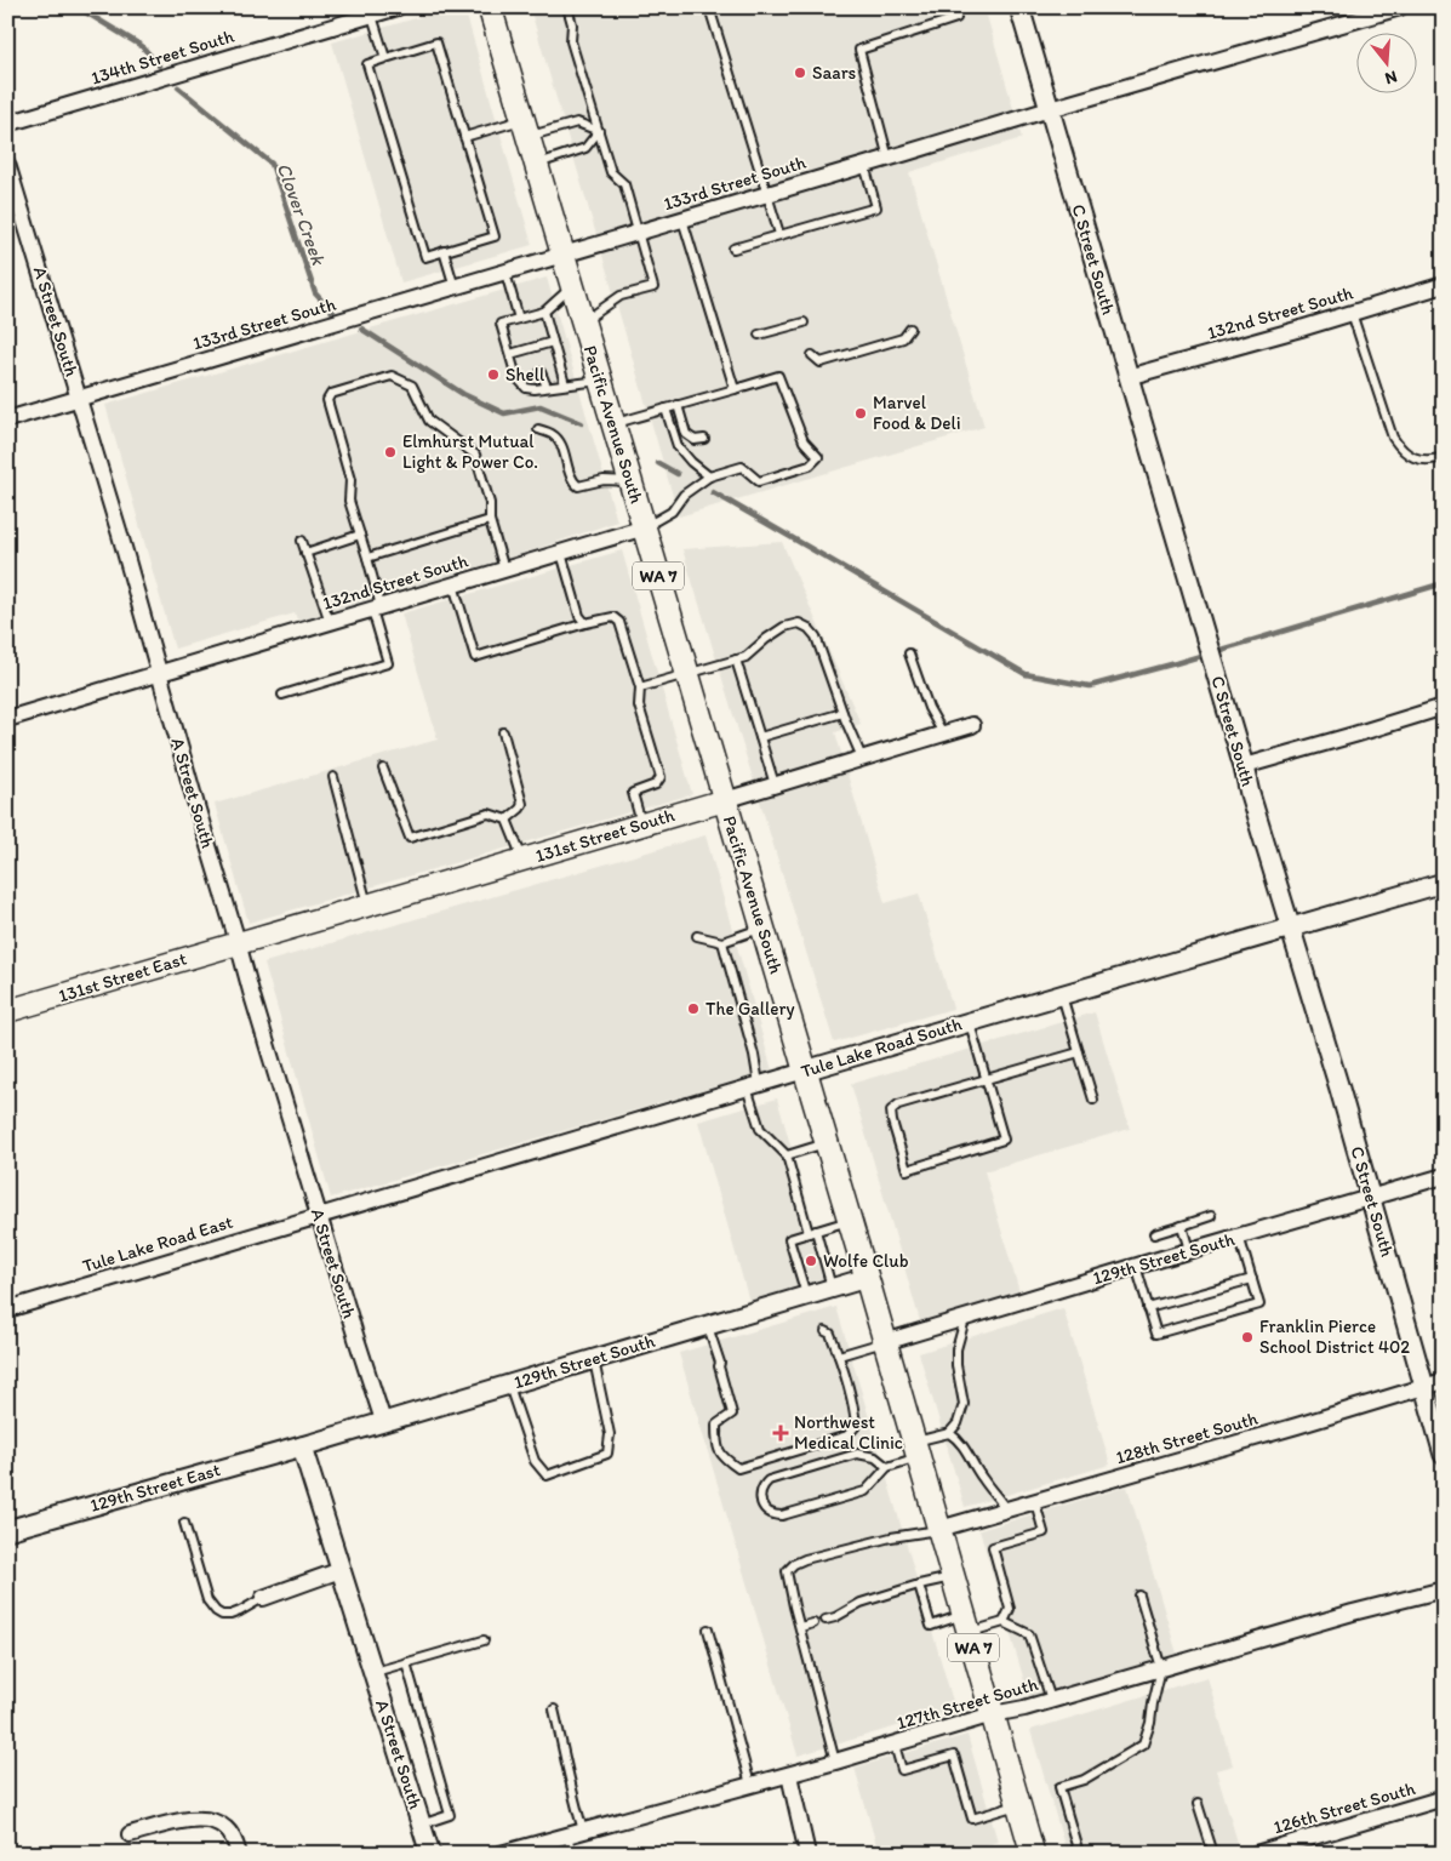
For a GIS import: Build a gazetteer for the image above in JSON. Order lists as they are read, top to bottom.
{
  "streets": {
    "main road": [
      "Pacific Avenue South",
      "WA 7",
      "131st Street South",
      "131st Street East"
    ],
    "street": [
      "134th Street South",
      "133rd Street South",
      "C Street South",
      "132nd Street South",
      "A Street South",
      "Tule Lake Road South",
      "Tule Lake Road East",
      "129th Street South",
      "128th Street South",
      "129th Street East",
      "127th Street South",
      "126th Street South"
    ]
  },
  "crossings": [
    ["133rd Street South", "C Street South"],
    ["133rd Street South", "A Street South"],
    ["133rd Street South", "Pacific Avenue South"],
    ["C Street South", "132nd Street South"],
    ["C Street South", "Tule Lake Road South"],
    ["C Street South", "129th Street South"],
    ["C Street South", "128th Street South"],
    ["132nd Street South", "A Street South"],
    ["132nd Street South", "Pacific Avenue South"],
    ["A Street South", "131st Street South"],
    ["A Street South", "131st Street East"],
    ["A Street South", "Tule Lake Road South"],
    ["A Street South", "Tule Lake Road East"],
    ["A Street South", "129th Street South"],
    ["A Street South", "129th Street East"],
    ["Pacific Avenue South", "131st Street South"],
    ["Pacific Avenue South", "Tule Lake Road South"],
    ["Pacific Avenue South", "129th Street South"],
    ["Pacific Avenue South", "128th Street South"],
    ["Pacific Avenue South", "127th Street South"],
    ["131st Street South", "131st Street East"],
    ["Tule Lake Road South", "Tule Lake Road East"],
    ["129th Street South", "129th Street East"]
  ],
  "water": ["Clover Creek"],
  "places": {
    "other": [
      "Saars",
      "Shell",
      "Marvel Food & Deli",
      "Elmhurst Mutual Light & Power Co.",
      "The Gallery",
      "Wolfe Club",
      "Franklin Pierce School District 402"
    ],
    "health": ["Northwest Medical Clinic"]
  },
  "north": "bottom"
}
